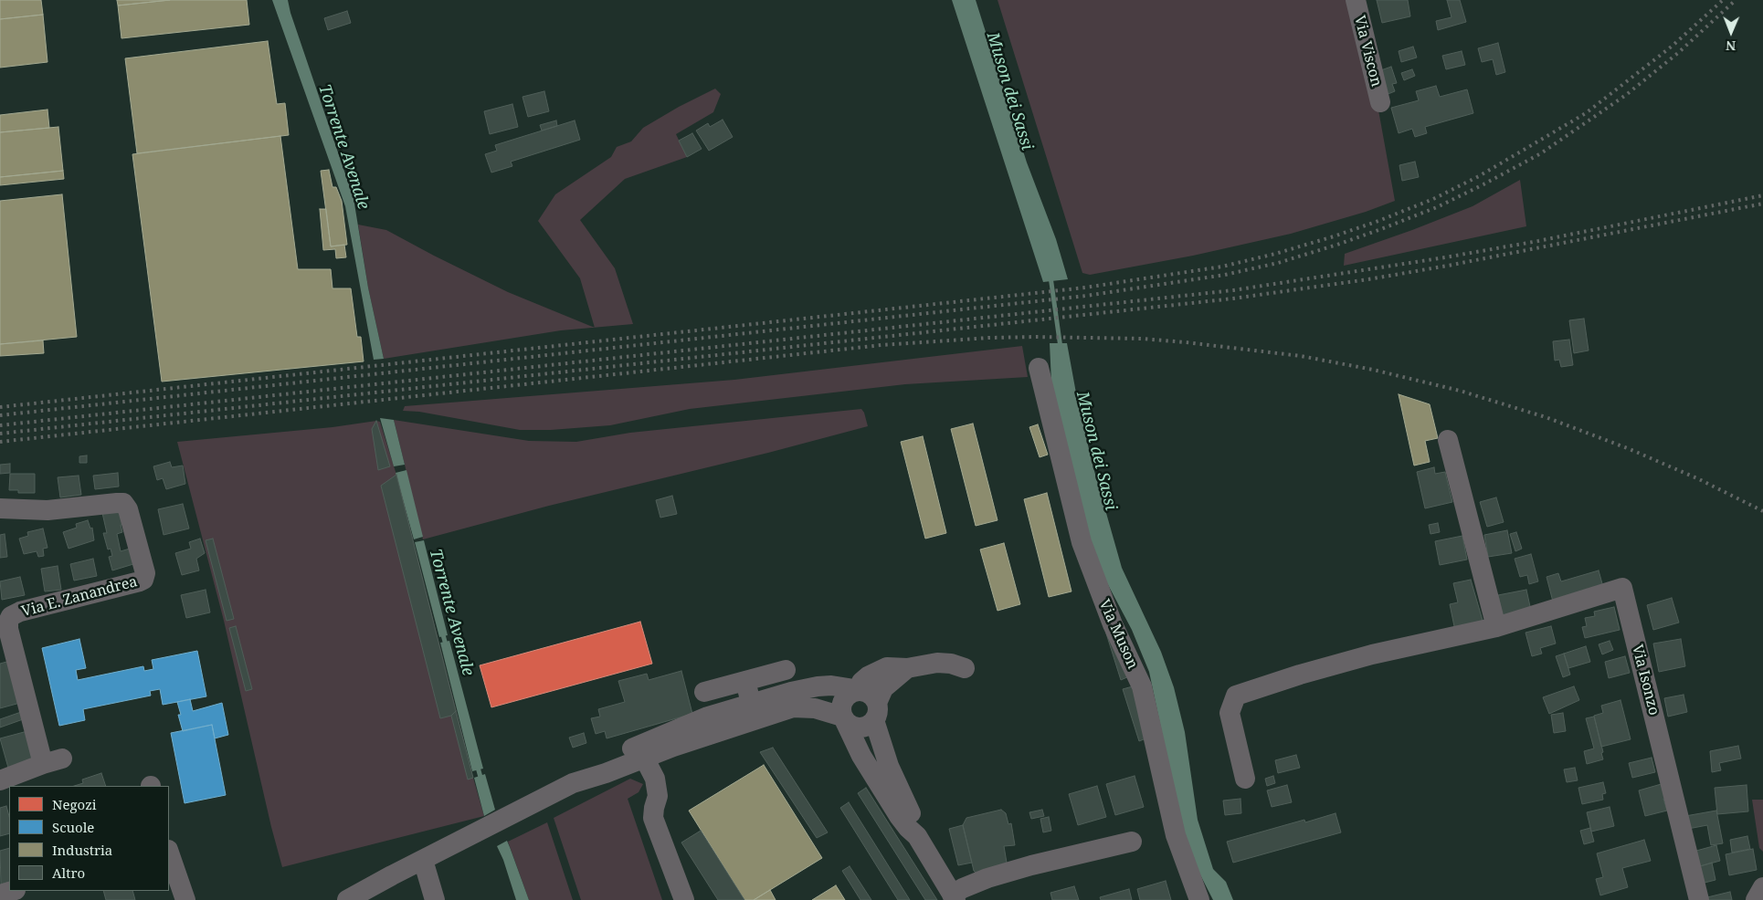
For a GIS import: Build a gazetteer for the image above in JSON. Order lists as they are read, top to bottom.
{
  "streets": {
    "street": [
      "Via Viscon",
      "Via E. Zanandrea",
      "Via Muson",
      "Via Isonzo"
    ]
  },
  "water": ["Muson dei Sassi", "Torrente Avenale"],
  "legend": [
    "Negozi",
    "Scuole",
    "Industria",
    "Altro"
  ],
  "north": "bottom"
}
